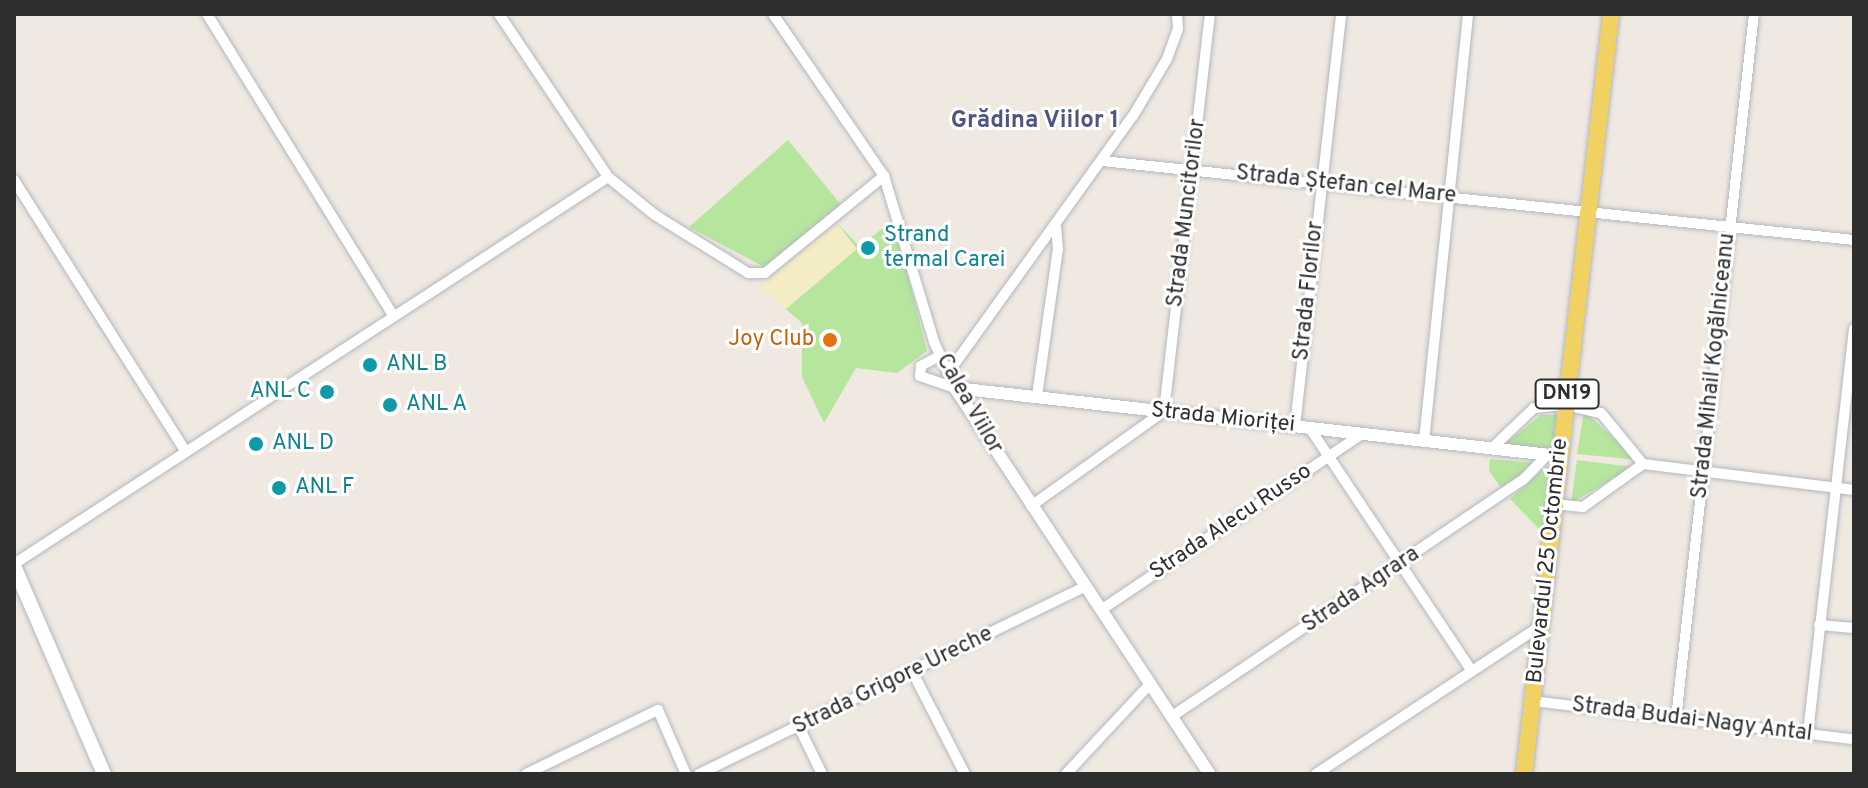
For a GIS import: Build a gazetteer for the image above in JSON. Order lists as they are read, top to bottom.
{
  "streets": {
    "main road": ["DN19", "Bulevardul 25 Octombrie"],
    "street": [
      "Strada Ștefan cel Mare",
      "Strada Muncitorilor",
      "Strada Florilor",
      "Strada Mihail Kogălniceanu",
      "Calea Viilor",
      "Strada Mioriței",
      "Strada Alecu Russo",
      "Strada Agrara",
      "Strada Grigore Ureche",
      "Strada Budai-Nagy Antal"
    ]
  },
  "crossings": [
    ["Strada Ștefan cel Mare", "Strada Muncitorilor"],
    ["Strada Ștefan cel Mare", "Strada Florilor"],
    ["Strada Ștefan cel Mare", "Strada Mihail Kogălniceanu"],
    ["Strada Ștefan cel Mare", "Bulevardul 25 Octombrie"],
    ["Strada Muncitorilor", "Strada Mioriței"],
    ["Strada Florilor", "Strada Mioriței"],
    ["Strada Mihail Kogălniceanu", "Strada Budai-Nagy Antal"],
    ["Calea Viilor", "Strada Mioriței"],
    ["Calea Viilor", "Strada Alecu Russo"],
    ["Calea Viilor", "Strada Agrara"],
    ["Calea Viilor", "Strada Grigore Ureche"],
    ["Strada Mioriței", "Strada Alecu Russo"],
    ["Strada Mioriței", "Bulevardul 25 Octombrie"],
    ["Strada Mioriței", "Strada Agrara"],
    ["Bulevardul 25 Octombrie", "Strada Agrara"],
    ["Bulevardul 25 Octombrie", "Strada Budai-Nagy Antal"]
  ],
  "districts": ["Grădina Viilor 1"],
  "places": [
    "Strand termal Carei",
    "Joy Club",
    "ANL B",
    "ANL C",
    "ANL A",
    "ANL D",
    "ANL F"
  ]
}
